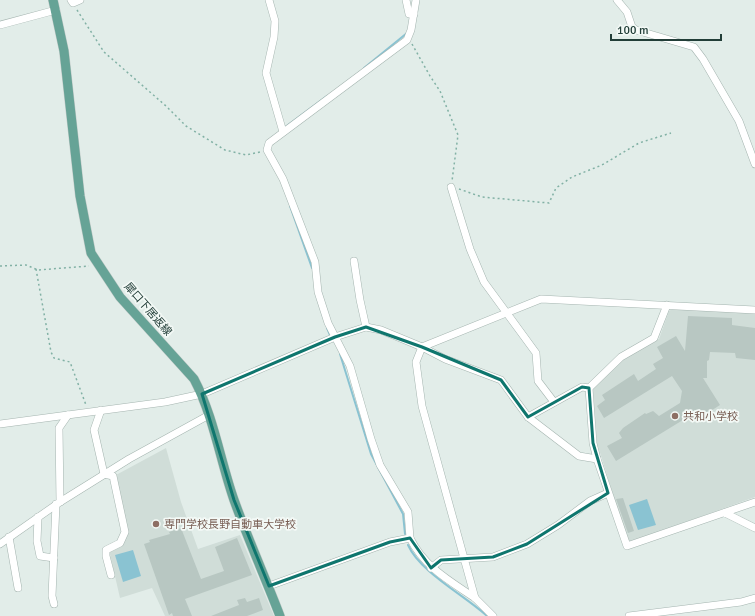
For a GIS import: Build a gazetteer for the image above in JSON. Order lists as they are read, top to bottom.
{
  "streets": {
    "main road": ["犀口下居返線"]
  },
  "places": ["共和小学校", "専門学校長野自動車大学校"],
  "scale_bar": "100 m"
}
